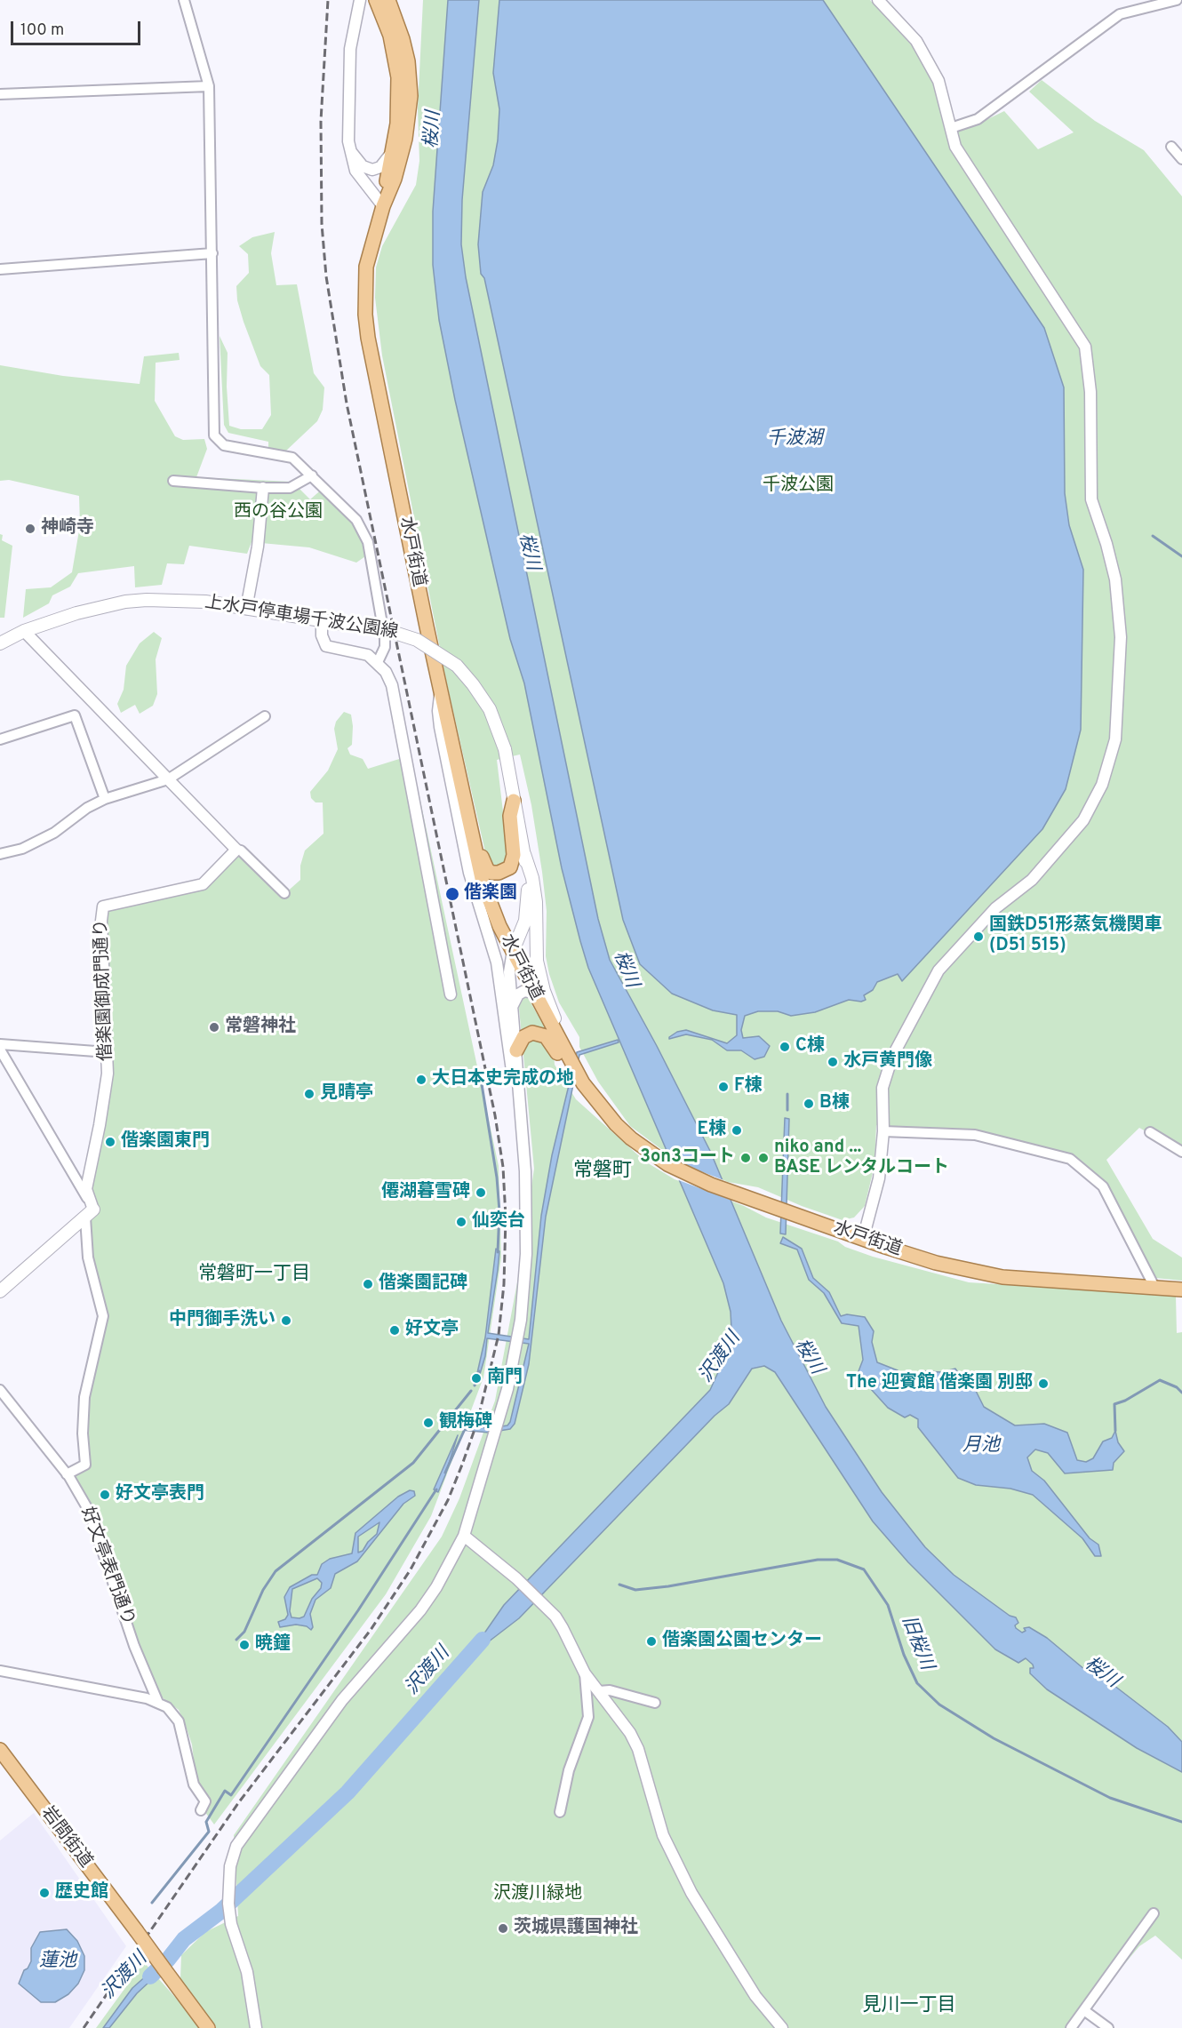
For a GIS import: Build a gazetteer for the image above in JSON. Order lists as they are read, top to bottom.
{
  "streets": {
    "main road": ["水戸街道", "上水戸停車場千波公園線", "岩間街道"],
    "street": ["偕楽園御成門通り", "好文亭表門通り"]
  },
  "crossings": [
    ["水戸街道", "上水戸停車場千波公園線"]
  ],
  "districts": ["常磐町", "常磐町一丁目", "見川一丁目"],
  "water": [
    "桜川",
    "千波湖",
    "沢渡川",
    "月池",
    "旧桜川",
    "蓮池"
  ],
  "parks": ["千波公園", "西の谷公園", "沢渡川緑地"],
  "places": [
    "神崎寺",
    "偕楽園",
    "国鉄D51形蒸気機関車 (D51 515)",
    "常磐神社",
    "C棟",
    "水戸黄門像",
    "大日本史完成の地",
    "F棟",
    "見晴亭",
    "B棟",
    "E棟",
    "偕楽園東門",
    "3on3コート",
    "niko and ... BASE レンタルコート",
    "僊湖暮雪碑",
    "仙奕台",
    "偕楽園記碑",
    "中門御手洗い",
    "好文亭",
    "南門",
    "The 迎賓館 偕楽園 別邸",
    "観梅碑",
    "好文亭表門",
    "偕楽園公園センター",
    "暁鐘",
    "歴史館",
    "茨城県護国神社"
  ],
  "scale_bar": "100 m"
}
